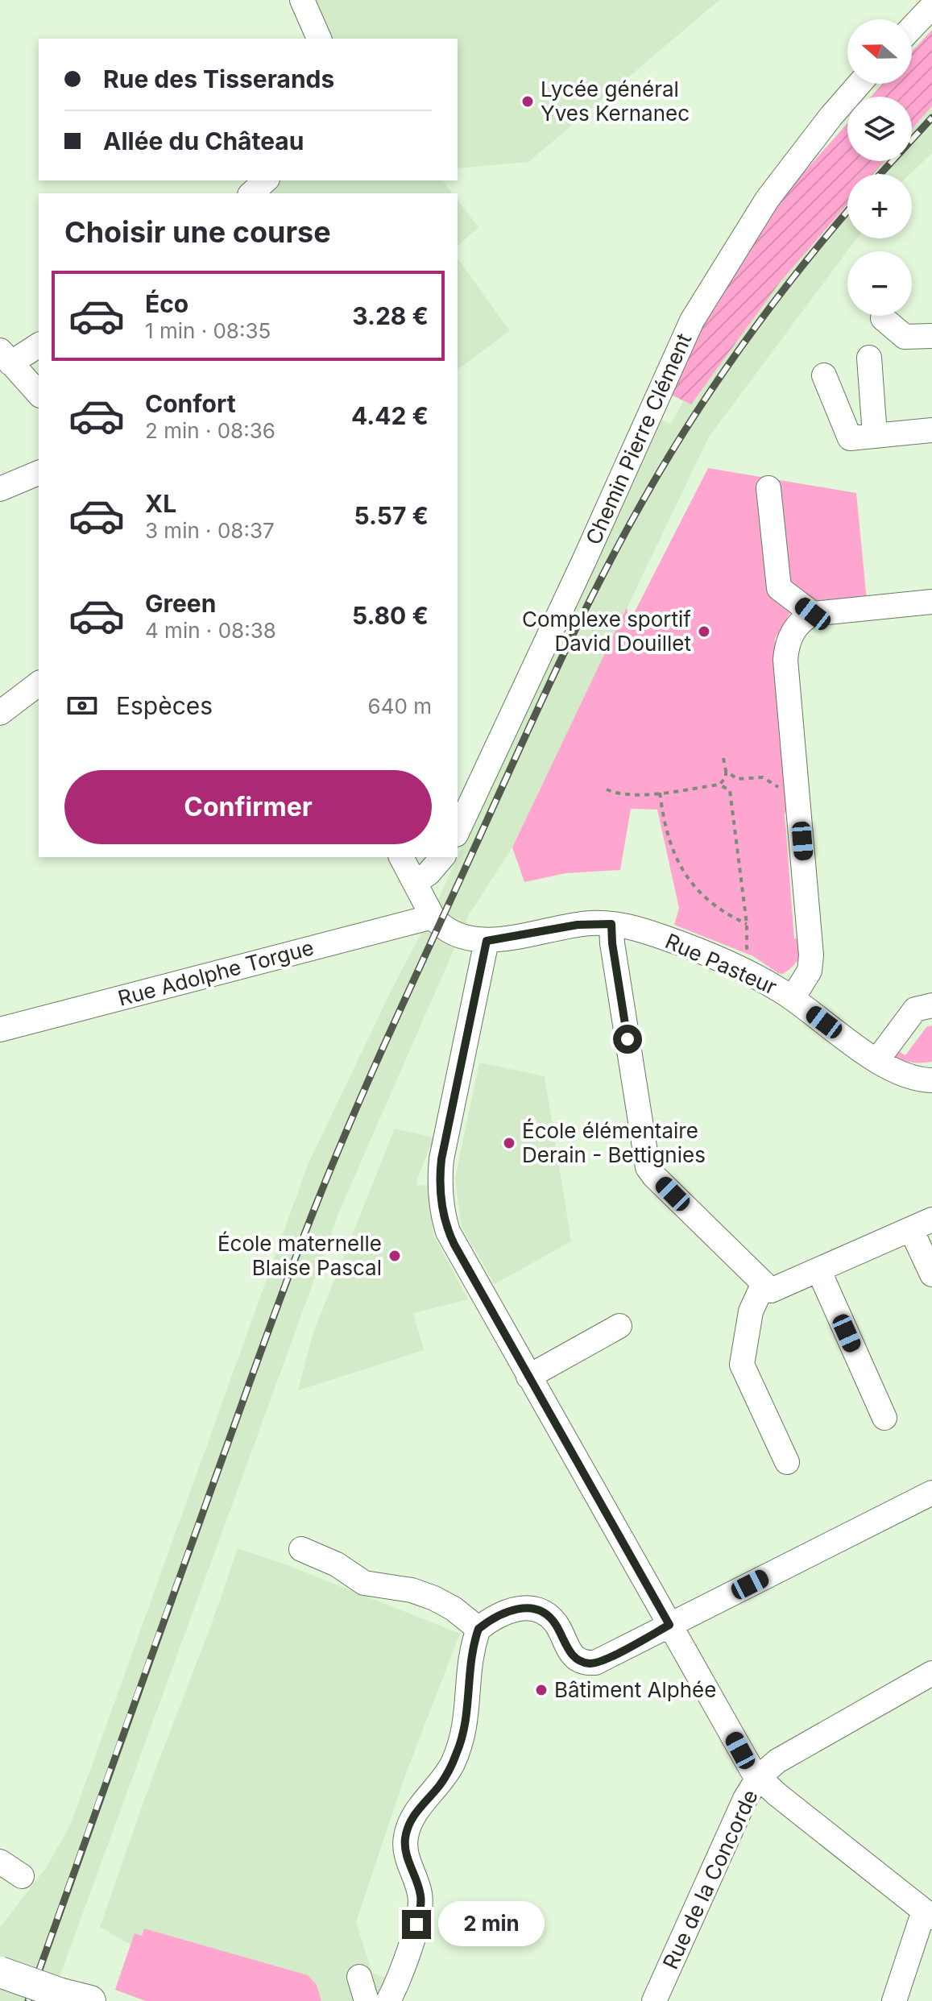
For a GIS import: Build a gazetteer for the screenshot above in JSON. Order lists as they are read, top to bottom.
{
  "streets": {
    "street": [
      "Chemin Pierre Clément",
      "Rue Pasteur",
      "Rue Adolphe Torgue",
      "Rue de la Concorde"
    ]
  },
  "crossings": [
    ["Rue Pasteur", "Rue de la Concorde"]
  ],
  "places": [
    "Lycée général Yves Kernanec",
    "Complexe sportif David Douillet",
    "École élémentaire Derain - Bettignies",
    "École maternelle Blaise Pascal",
    "Bâtiment Alphée"
  ],
  "north": "left",
  "page": {
    "map_buttons": ["+", "−"],
    "banner": ["Rue des Tisserands", "Allée du Château"],
    "heading": "Choisir une course",
    "list": [
      {
        "name": "Éco",
        "note": "1 min · 08:35",
        "value": "3.28 €"
      },
      {
        "name": "Confort",
        "note": "2 min · 08:36",
        "value": "4.42 €"
      },
      {
        "name": "XL",
        "note": "3 min · 08:37",
        "value": "5.57 €"
      },
      {
        "name": "Green",
        "note": "4 min · 08:38",
        "value": "5.80 €"
      }
    ],
    "pay": ["Espèces", "640 m"],
    "buttons": "Confirmer",
    "bubble": "2 min"
  }
}
